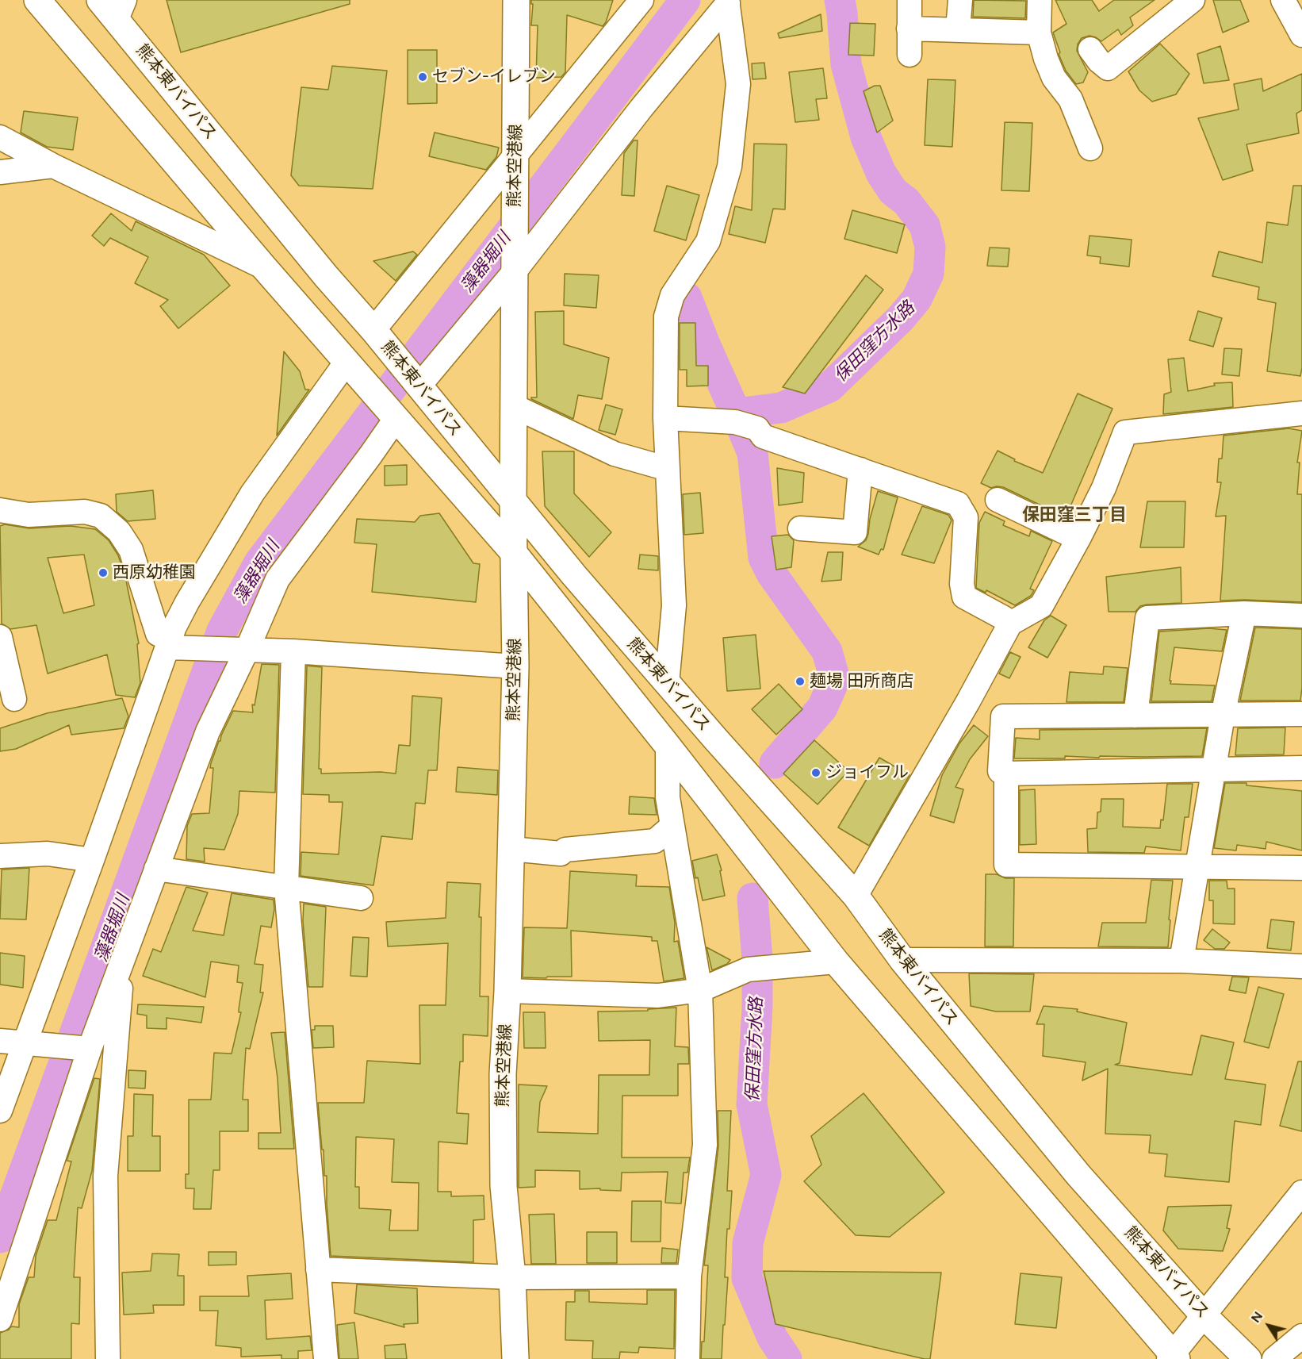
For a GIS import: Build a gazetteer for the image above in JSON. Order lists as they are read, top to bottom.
{
  "streets": {
    "main road": ["熊本東バイパス", "熊本空港線"]
  },
  "crossings": [
    ["熊本東バイパス", "熊本空港線"]
  ],
  "districts": ["保田窪三丁目"],
  "water": ["藻器堀川", "保田窪方水路"],
  "places": [
    "セブン-イレブン",
    "西原幼稚園",
    "麺場 田所商店",
    "ジョイフル"
  ],
  "north": "top left"
}
